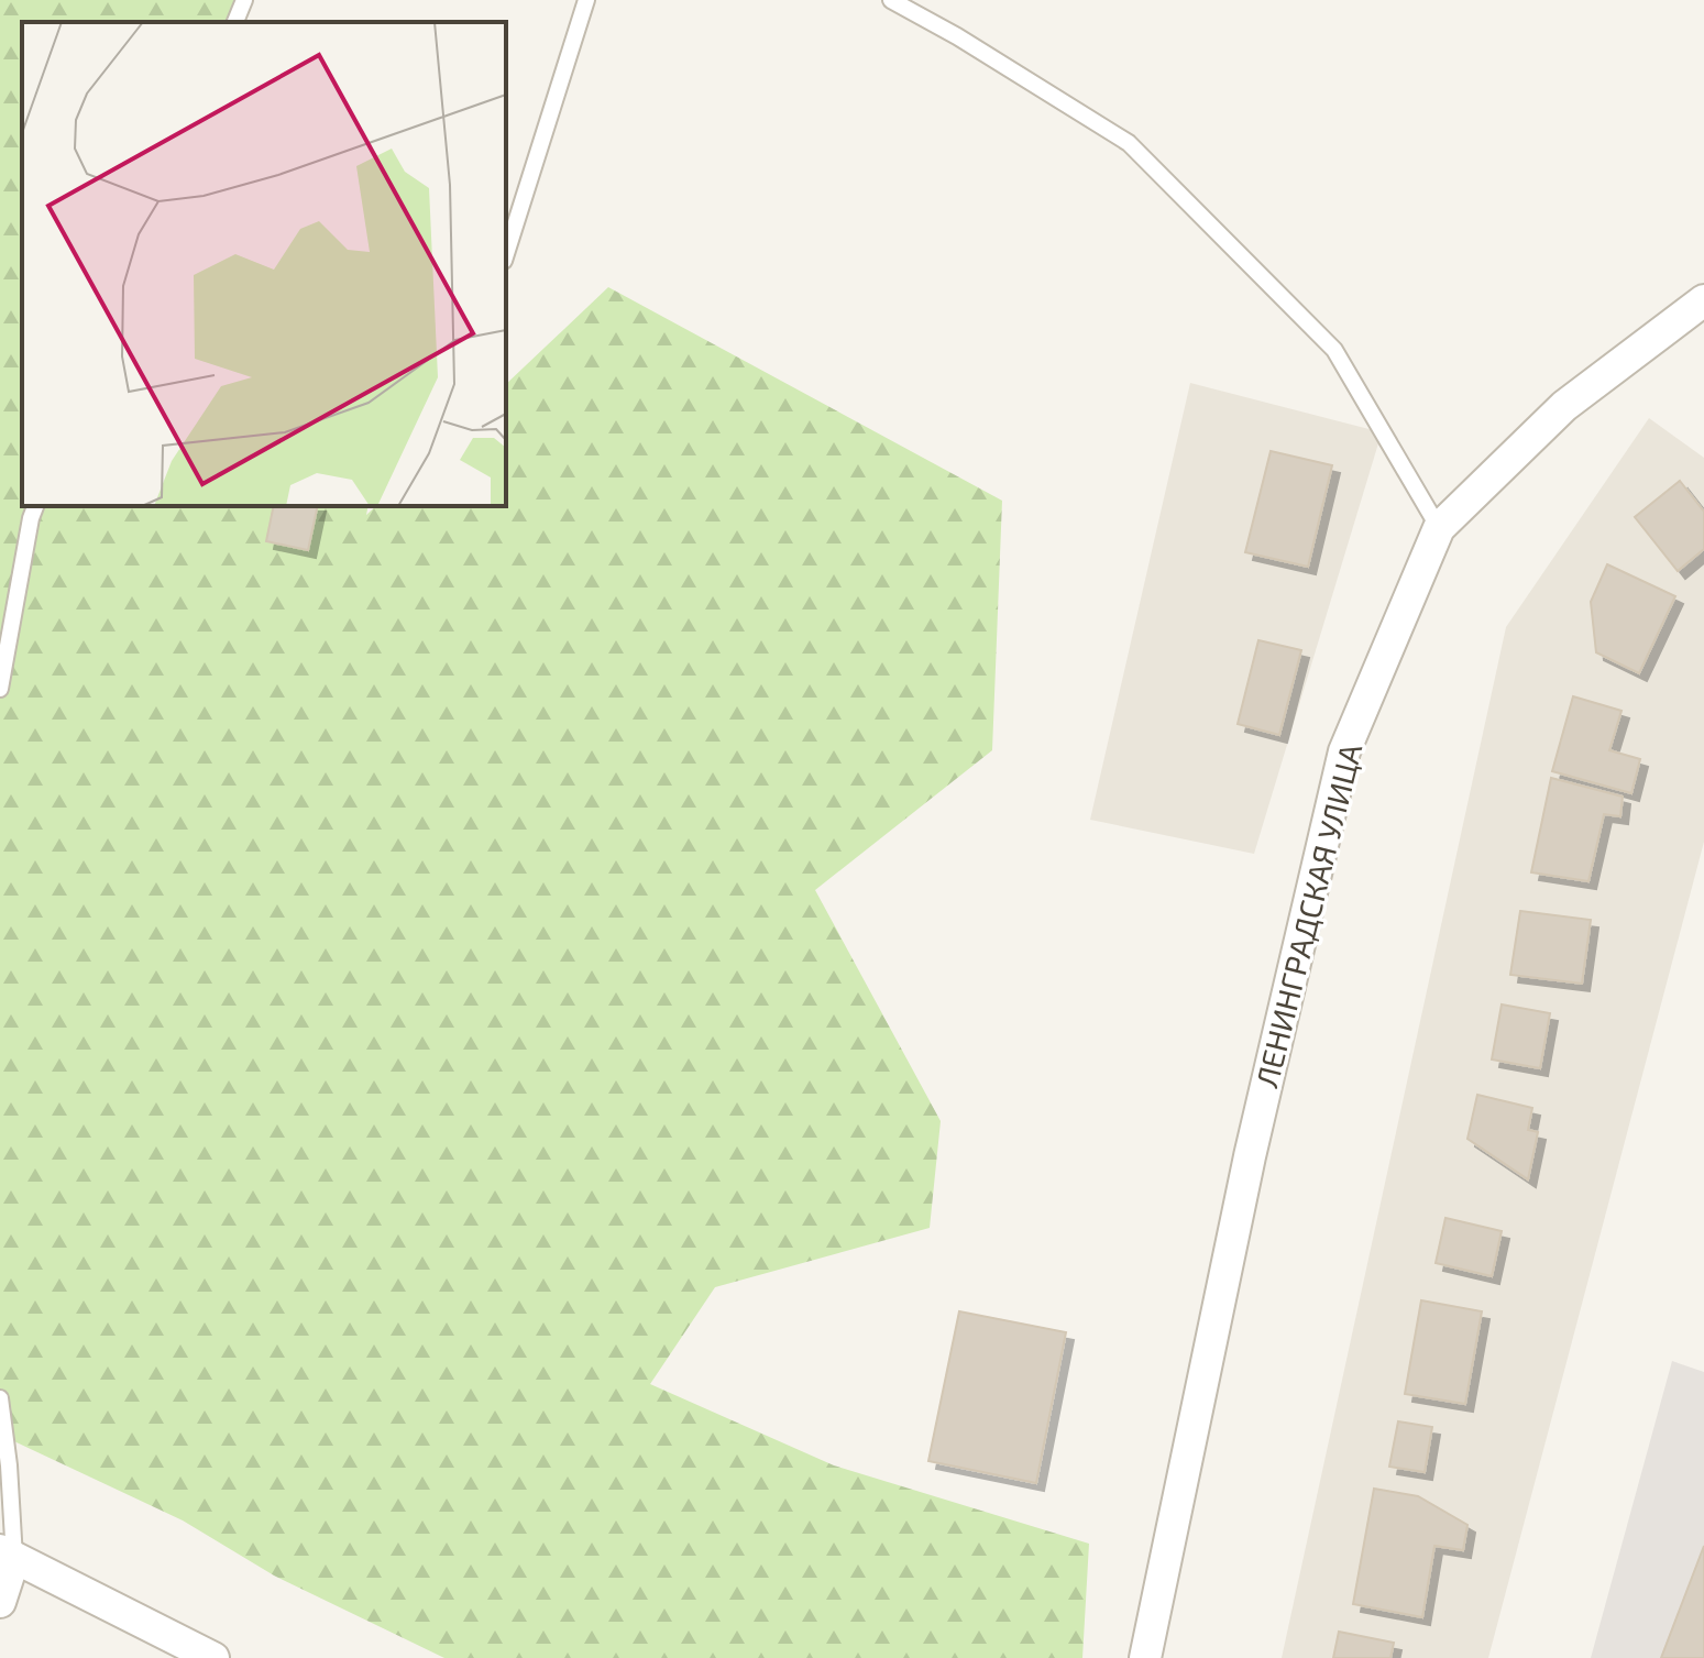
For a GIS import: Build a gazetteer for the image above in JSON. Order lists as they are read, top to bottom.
{
  "streets": {
    "street": ["ЛЕНИНГРАДСКАЯ УЛИЦА"]
  }
}
